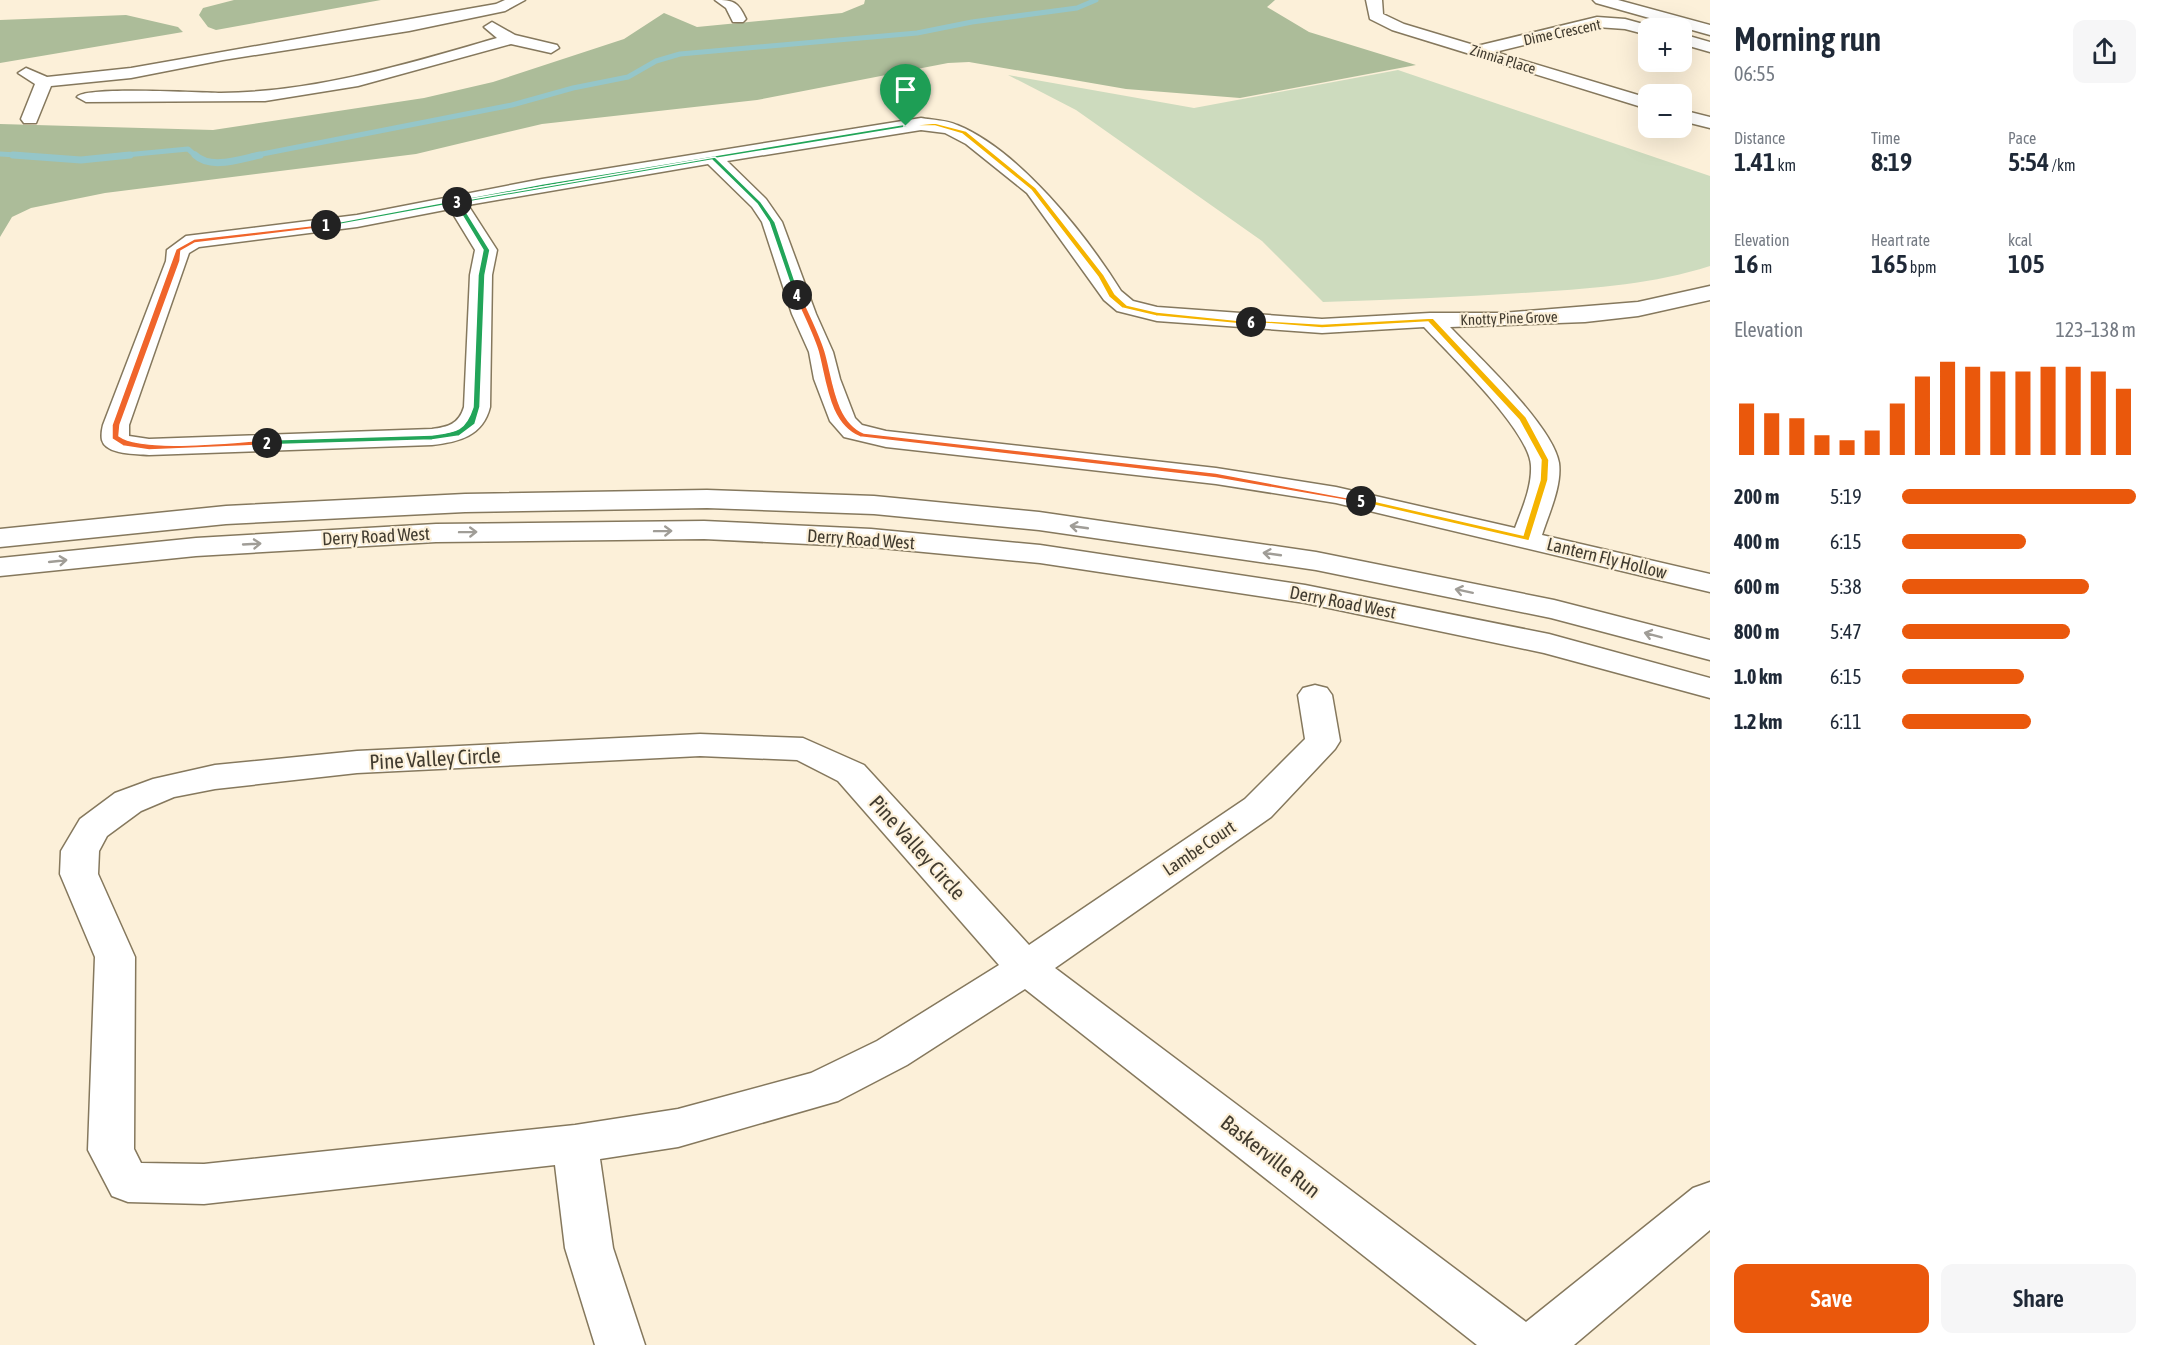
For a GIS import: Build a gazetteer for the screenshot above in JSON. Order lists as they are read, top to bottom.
{
  "streets": {
    "street": [
      "Dime Crescent",
      "Zinnia Place",
      "Knotty Pine Grove",
      "Derry Road West",
      "Lantern Fly Hollow",
      "Pine Valley Circle",
      "Lambe Court",
      "Baskerville Run"
    ]
  },
  "crossings": [
    ["Dime Crescent", "Zinnia Place"],
    ["Knotty Pine Grove", "Lantern Fly Hollow"],
    ["Pine Valley Circle", "Lambe Court"],
    ["Pine Valley Circle", "Baskerville Run"],
    ["Lambe Court", "Baskerville Run"]
  ],
  "page": {
    "heading": ["Morning run", "06:55"],
    "map_buttons": ["+", "−"],
    "stats": [
      ["Distance", "1.41 km"],
      ["Time", "8:19"],
      ["Pace", "5:54 /km"],
      ["Elevation", "16 m"],
      ["Heart rate", "165 bpm"],
      ["kcal", "105"]
    ],
    "pins": [
      "3",
      "1",
      "4",
      "6",
      "2",
      "5"
    ],
    "chart": ["Elevation", "123–138 m"],
    "list": [
      {
        "name": "200 m",
        "note": "5:19"
      },
      {
        "name": "400 m",
        "note": "6:15"
      },
      {
        "name": "600 m",
        "note": "5:38"
      },
      {
        "name": "800 m",
        "note": "5:47"
      },
      {
        "name": "1.0 km",
        "note": "6:15"
      },
      {
        "name": "1.2 km",
        "note": "6:11"
      }
    ],
    "buttons": ["Save", "Share"]
  }
}
